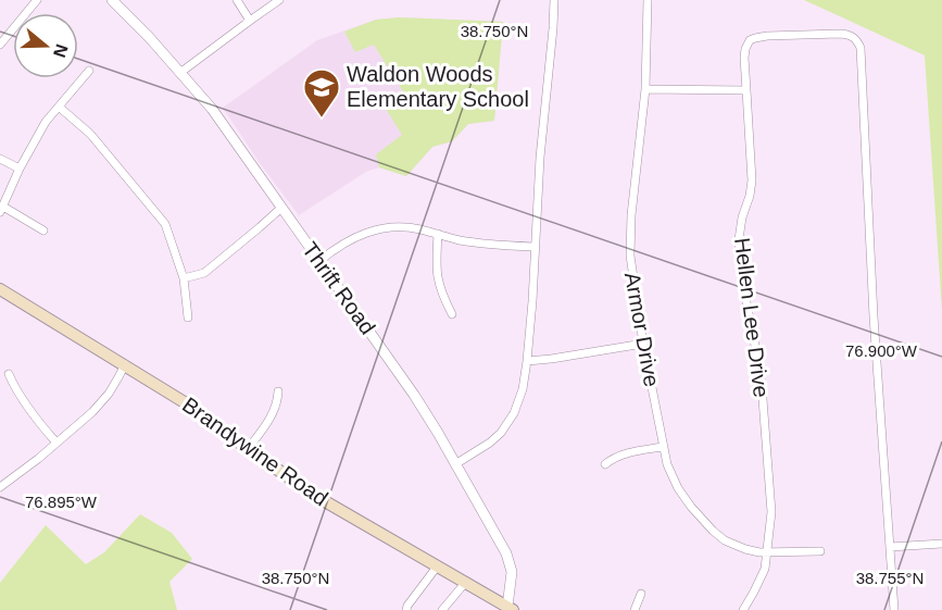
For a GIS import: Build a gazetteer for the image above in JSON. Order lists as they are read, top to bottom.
{
  "streets": {
    "main road": ["Brandywine Road"],
    "street": ["Thrift Road", "Hellen Lee Drive", "Armor Drive"]
  },
  "crossings": [
    ["Thrift Road", "Brandywine Road"],
    ["Hellen Lee Drive", "Armor Drive"]
  ],
  "places": {
    "school or university": ["Waldon Woods Elementary School"]
  },
  "north": "right",
  "coordinates": [
    "38.750°N",
    "76.900°W",
    "76.895°W",
    "38.755°N"
  ]
}
